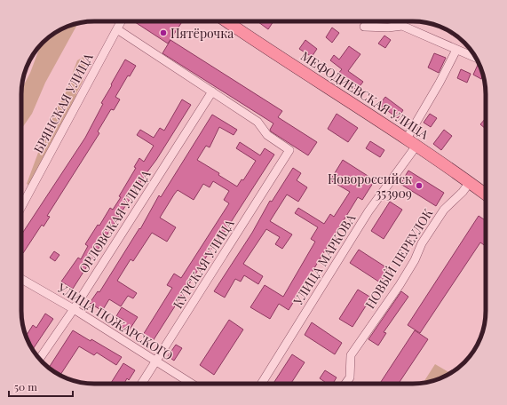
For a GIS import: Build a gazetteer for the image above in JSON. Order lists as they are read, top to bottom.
{
  "streets": {
    "main road": ["МЕФОДИЕВСКАЯ УЛИЦА"],
    "street": [
      "БРЯНСКАЯ УЛИЦА",
      "ОРЛОВСКАЯ УЛИЦА",
      "НОВЫЙ ПЕРЕУЛОК",
      "УЛИЦА МАРКОВА",
      "КУРСКАЯ УЛИЦА",
      "УЛИЦА ПОЖАРСКОГО"
    ]
  },
  "crossings": [
    ["МЕФОДИЕВСКАЯ УЛИЦА", "НОВЫЙ ПЕРЕУЛОК"],
    ["МЕФОДИЕВСКАЯ УЛИЦА", "УЛИЦА МАРКОВА"],
    ["ОРЛОВСКАЯ УЛИЦА", "КУРСКАЯ УЛИЦА"],
    ["ОРЛОВСКАЯ УЛИЦА", "УЛИЦА ПОЖАРСКОГО"],
    ["КУРСКАЯ УЛИЦА", "УЛИЦА ПОЖАРСКОГО"]
  ],
  "places": ["Пятёрочка", "Новороссийск 353909"],
  "scale_bar": "50 m"
}
